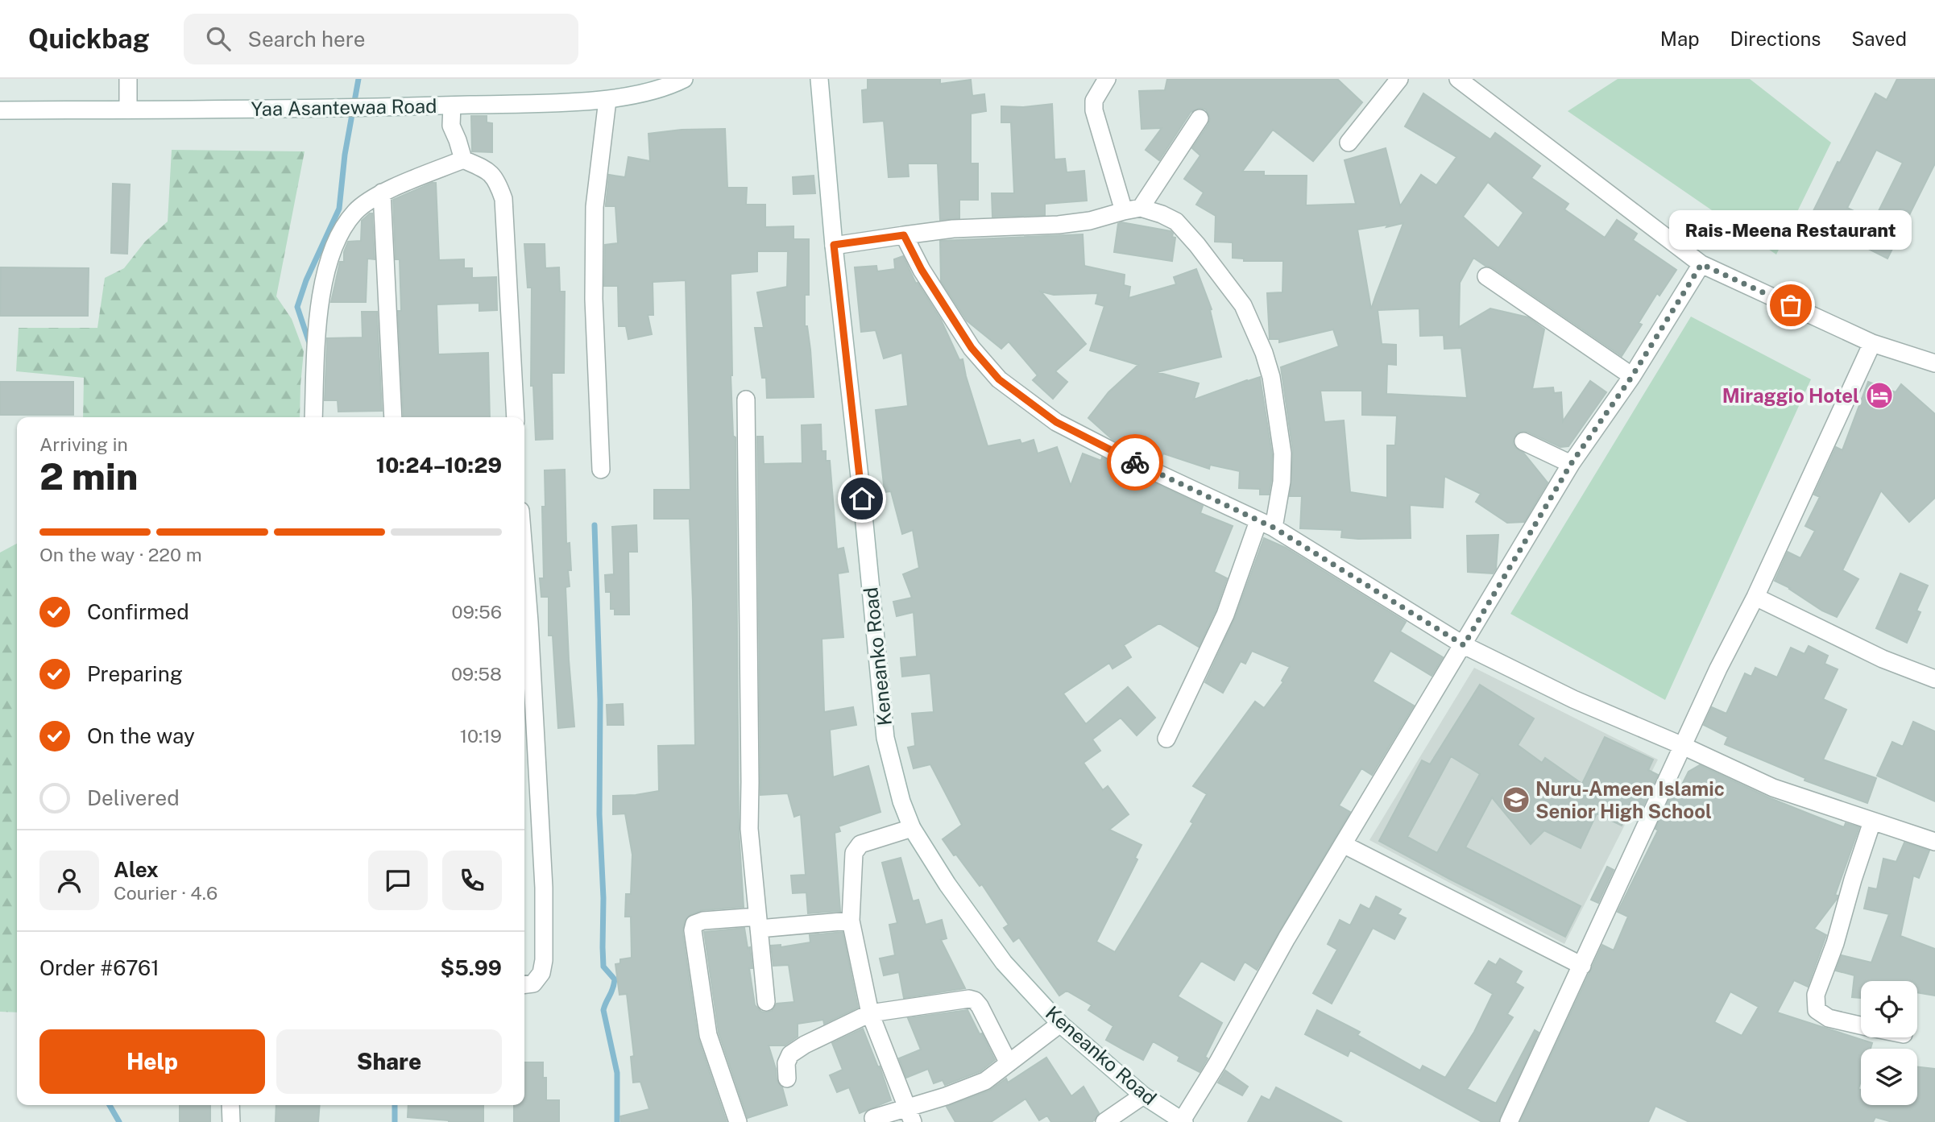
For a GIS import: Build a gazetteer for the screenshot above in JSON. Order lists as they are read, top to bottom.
{
  "streets": {
    "street": ["Yaa Asantewaa Road", "Keneanko Road"]
  },
  "places": {
    "other": ["Rais-Meena Restaurant"],
    "hotel": ["Miraggio Hotel"],
    "school or university": ["Nuru-Ameen Islamic Senior High School"]
  },
  "page": {
    "header": "Quickbag",
    "search": "Search here",
    "nav": ["Map", "Directions", "Saved"],
    "bubble": "Rais-Meena Restaurant",
    "heading": ["2 min", "Arriving in", "10:24–10:29"],
    "panel": [
      "Alex",
      "Courier · 4.6",
      "Order #6761",
      "$5.99"
    ],
    "bar": "On the way · 220 m",
    "list": [
      ["Confirmed", "09:56"],
      ["Preparing", "09:58"],
      ["On the way", "10:19"],
      "Delivered"
    ],
    "buttons": ["Help", "Share"]
  }
}
